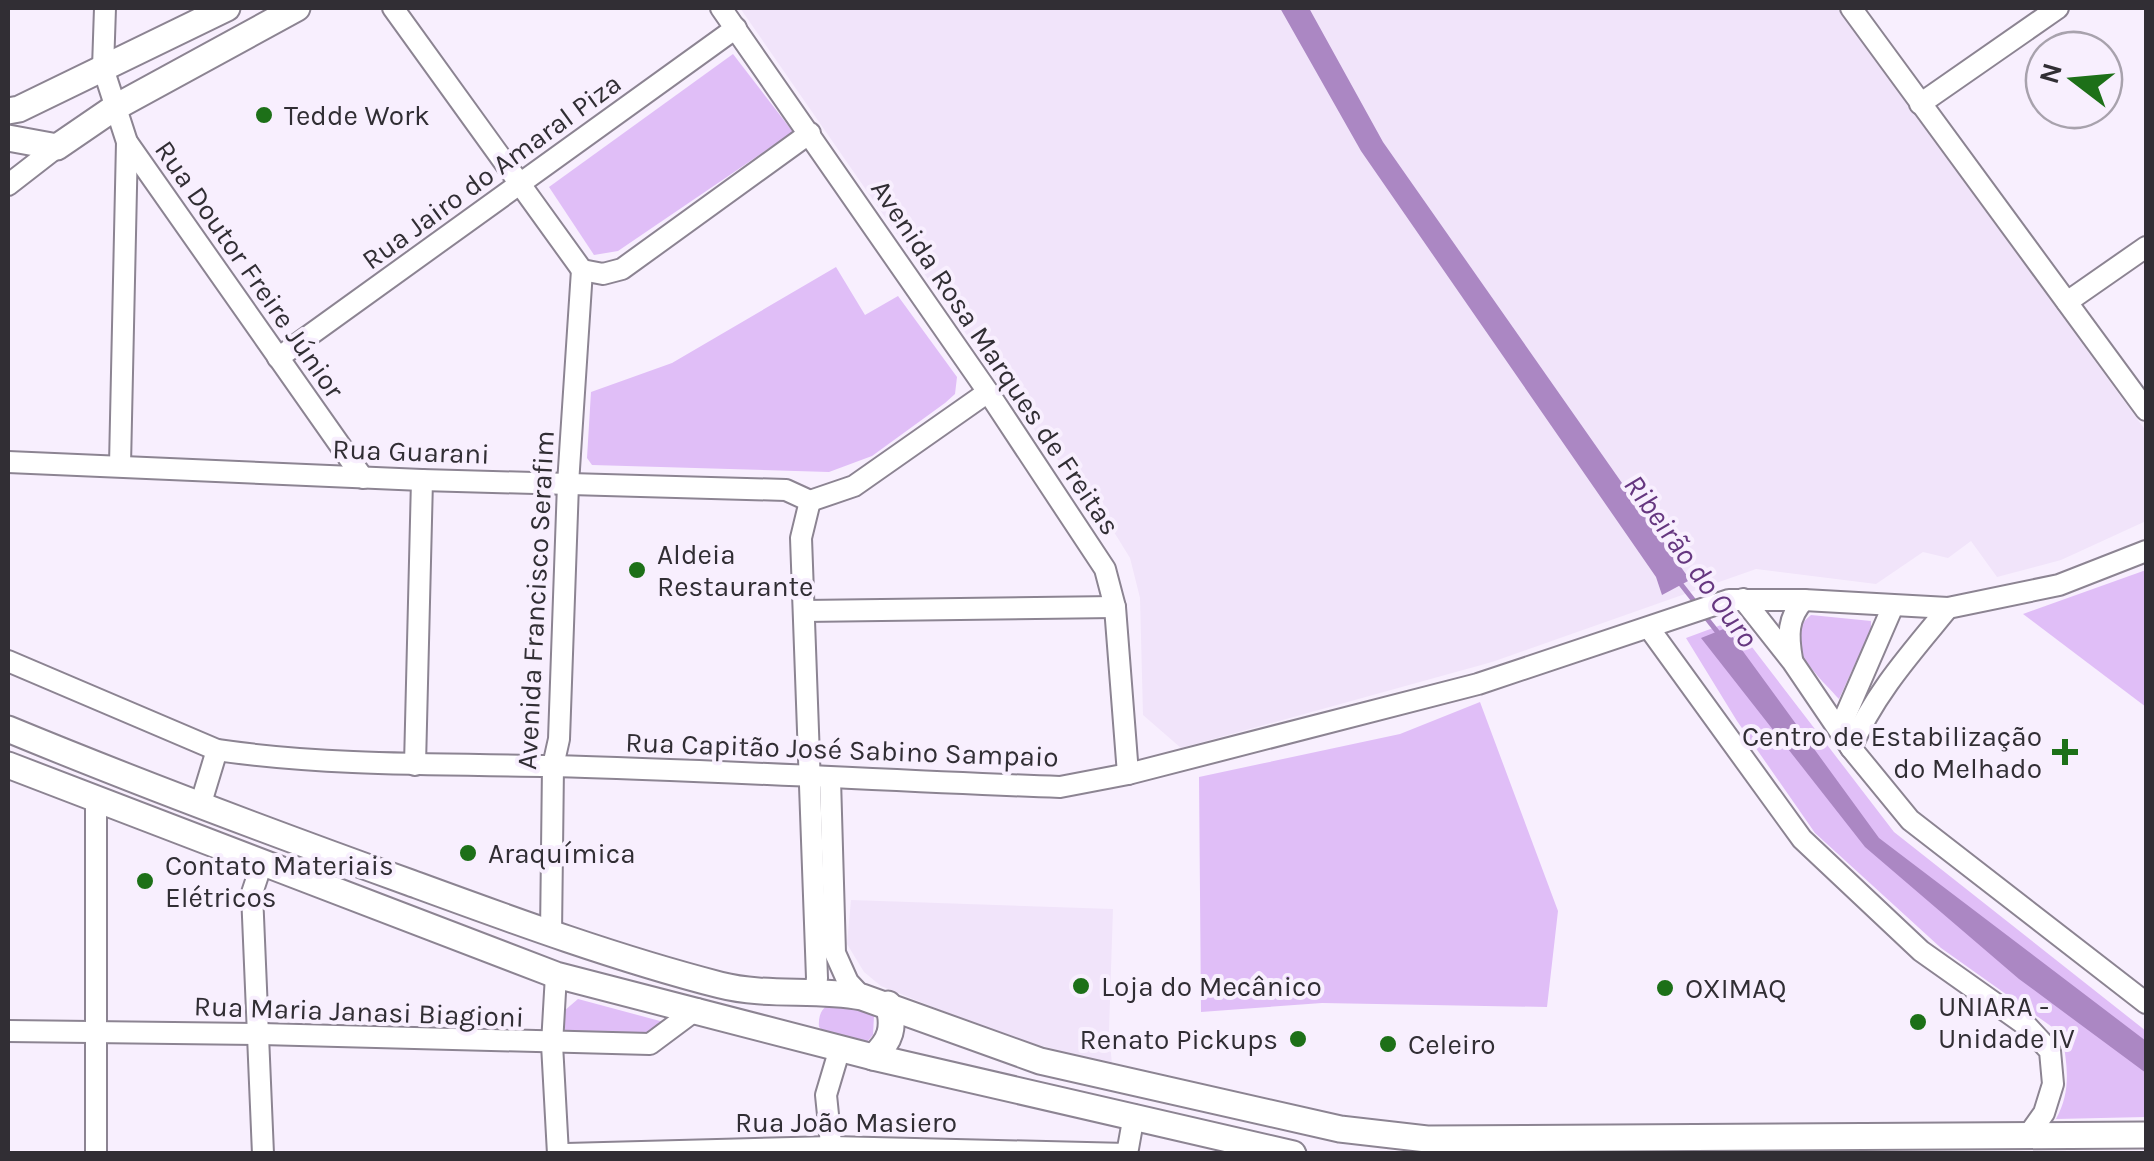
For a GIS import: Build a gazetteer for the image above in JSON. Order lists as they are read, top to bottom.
{
  "streets": {
    "street": [
      "Rua Jairo do Amaral Piza",
      "Rua Doutor Freire Júnior",
      "Avenida Rosa Marques de Freitas",
      "Rua Guarani",
      "Avenida Francisco Serafim",
      "Rua Capitão José Sabino Sampaio",
      "Rua Maria Janasi Biagioni",
      "Rua João Masiero"
    ]
  },
  "crossings": [
    ["Rua Jairo do Amaral Piza", "Rua Doutor Freire Júnior"],
    ["Rua Jairo do Amaral Piza", "Avenida Rosa Marques de Freitas"],
    ["Rua Doutor Freire Júnior", "Rua Guarani"],
    ["Avenida Rosa Marques de Freitas", "Rua Capitão José Sabino Sampaio"],
    ["Rua Guarani", "Avenida Francisco Serafim"],
    ["Avenida Francisco Serafim", "Rua Capitão José Sabino Sampaio"]
  ],
  "water": ["Ribeirão do Ouro"],
  "places": {
    "other": [
      "Tedde Work",
      "Aldeia Restaurante",
      "Araquímica",
      "Contato Materiais Elétricos",
      "Loja do Mecânico",
      "OXIMAQ",
      "UNIARA - Unidade IV",
      "Renato Pickups",
      "Celeiro"
    ],
    "health": ["Centro de Estabilização do Melhado"]
  },
  "north": "left"
}
